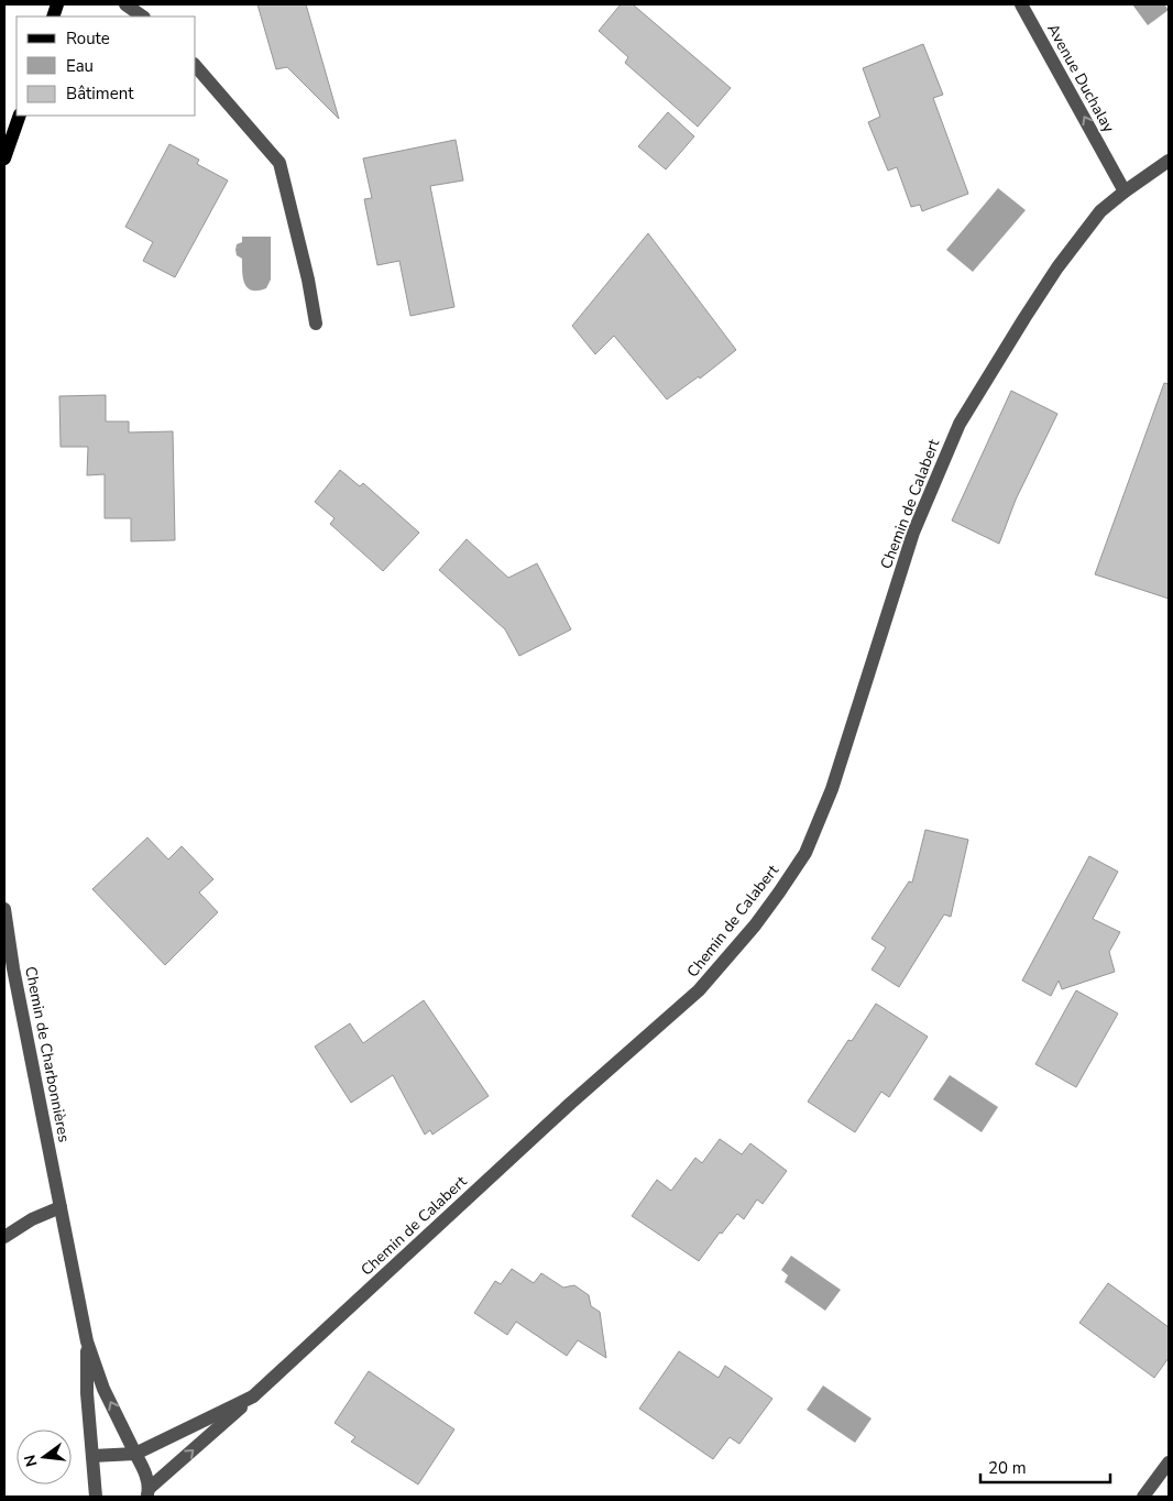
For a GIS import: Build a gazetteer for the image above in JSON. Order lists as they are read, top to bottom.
{
  "streets": {
    "street": ["Avenue Duchalay", "Chemin de Calabert", "Chemin de Charbonnières"]
  },
  "crossings": [
    ["Avenue Duchalay", "Chemin de Calabert"],
    ["Chemin de Calabert", "Chemin de Charbonnières"]
  ],
  "one_way": ["Avenue Duchalay"],
  "legend": ["Route", "Eau", "Bâtiment"],
  "scale_bar": "20 m",
  "north": "left"
}
